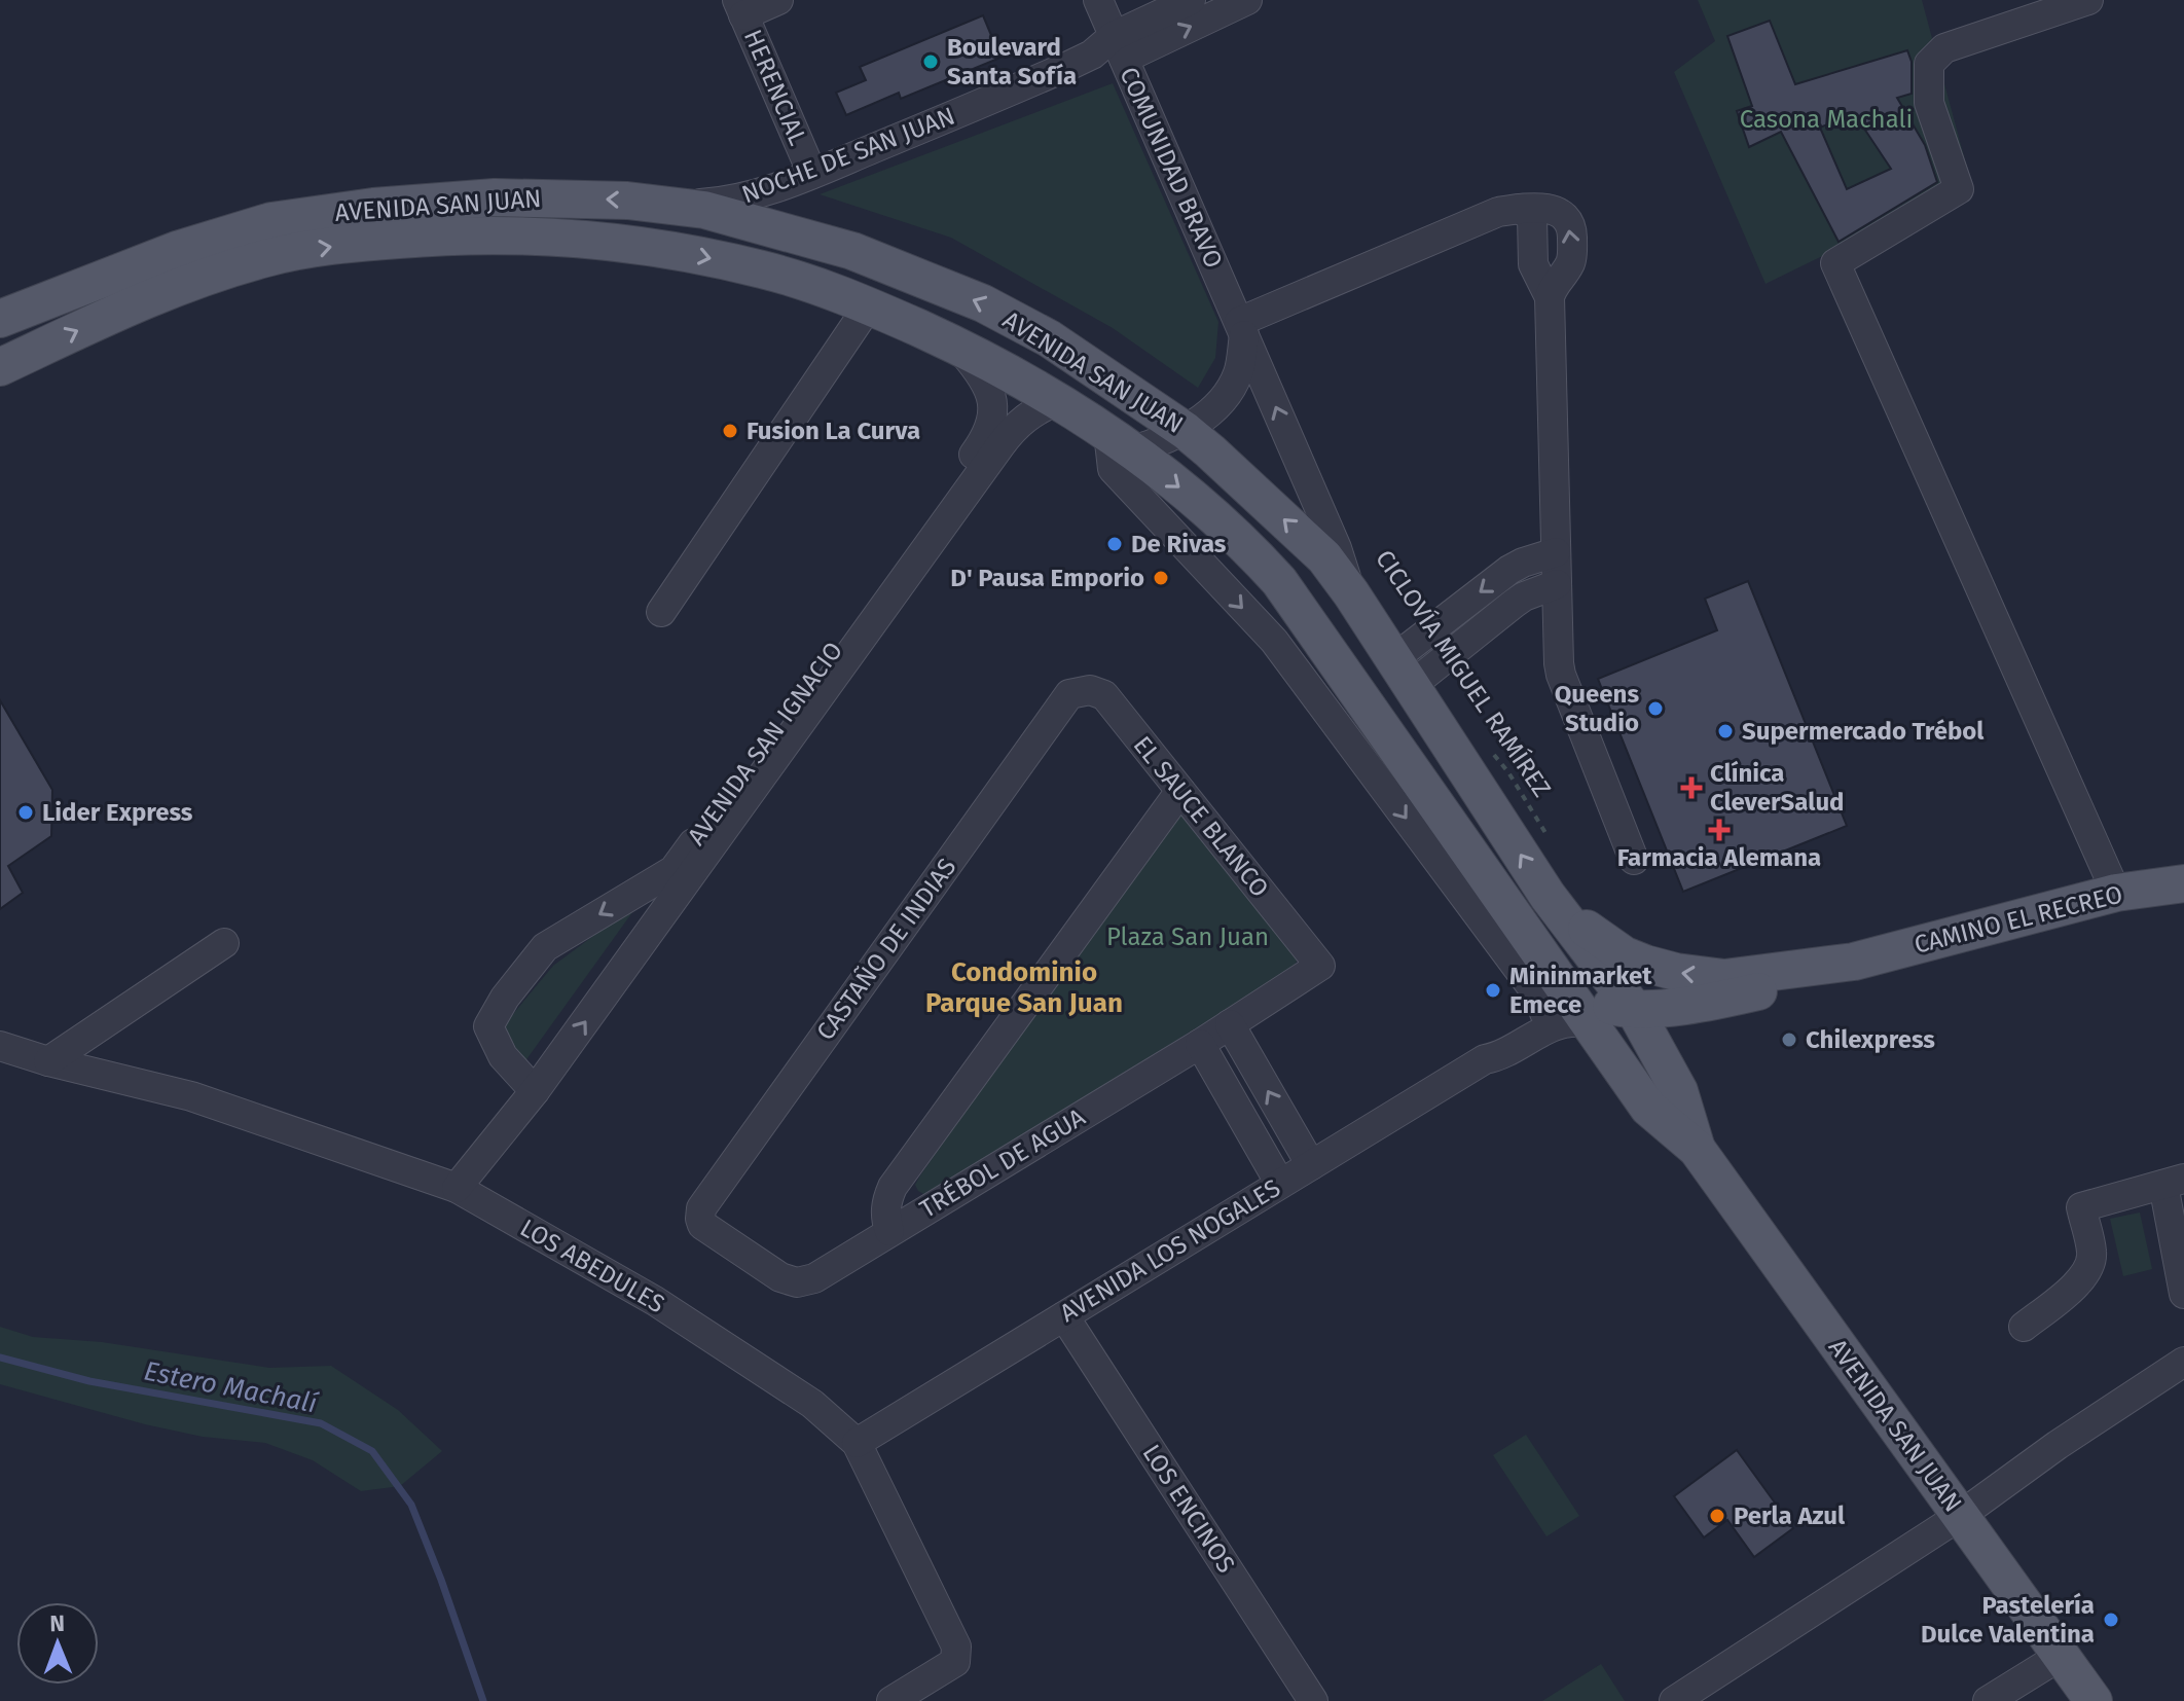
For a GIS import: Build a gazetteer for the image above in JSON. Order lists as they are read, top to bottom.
{
  "streets": {
    "main road": ["AVENIDA SAN JUAN", "CAMINO EL RECREO"],
    "street": [
      "HERENCIAL",
      "NOCHE DE SAN JUAN",
      "COMUNIDAD BRAVO",
      "AVENIDA SAN IGNACIO",
      "EL SAUCE BLANCO",
      "CASTAÑO DE INDIAS",
      "TRÉBOL DE AGUA",
      "AVENIDA LOS NOGALES",
      "LOS ABEDULES",
      "LOS ENCINOS"
    ],
    "path": ["CICLOVÍA MIGUEL RAMÍREZ"]
  },
  "crossings": [
    ["HERENCIAL", "NOCHE DE SAN JUAN"],
    ["NOCHE DE SAN JUAN", "COMUNIDAD BRAVO"],
    ["NOCHE DE SAN JUAN", "AVENIDA SAN JUAN"],
    ["COMUNIDAD BRAVO", "AVENIDA SAN JUAN"],
    ["AVENIDA SAN JUAN", "AVENIDA SAN IGNACIO"],
    ["AVENIDA SAN JUAN", "CAMINO EL RECREO"],
    ["AVENIDA SAN JUAN", "AVENIDA LOS NOGALES"],
    ["AVENIDA SAN IGNACIO", "LOS ABEDULES"],
    ["EL SAUCE BLANCO", "CASTAÑO DE INDIAS"],
    ["EL SAUCE BLANCO", "TRÉBOL DE AGUA"],
    ["CAMINO EL RECREO", "AVENIDA LOS NOGALES"],
    ["CASTAÑO DE INDIAS", "TRÉBOL DE AGUA"],
    ["AVENIDA LOS NOGALES", "LOS ABEDULES"],
    ["AVENIDA LOS NOGALES", "LOS ENCINOS"]
  ],
  "districts": ["Condominio Parque San Juan"],
  "water": ["Estero Machalí"],
  "parks": ["Casona Machali", "Plaza San Juan"],
  "places": {
    "other": [
      "Boulevard Santa Sofía",
      "Fusion La Curva",
      "De Rivas",
      "D' Pausa Emporio",
      "Queens Studio",
      "Supermercado Trébol",
      "Lider Express",
      "Mininmarket Emece",
      "Chilexpress",
      "Perla Azul",
      "Pastelería Dulce Valentina"
    ],
    "health": ["Clínica CleverSalud", "Farmacia Alemana"]
  },
  "north": "top"
}
